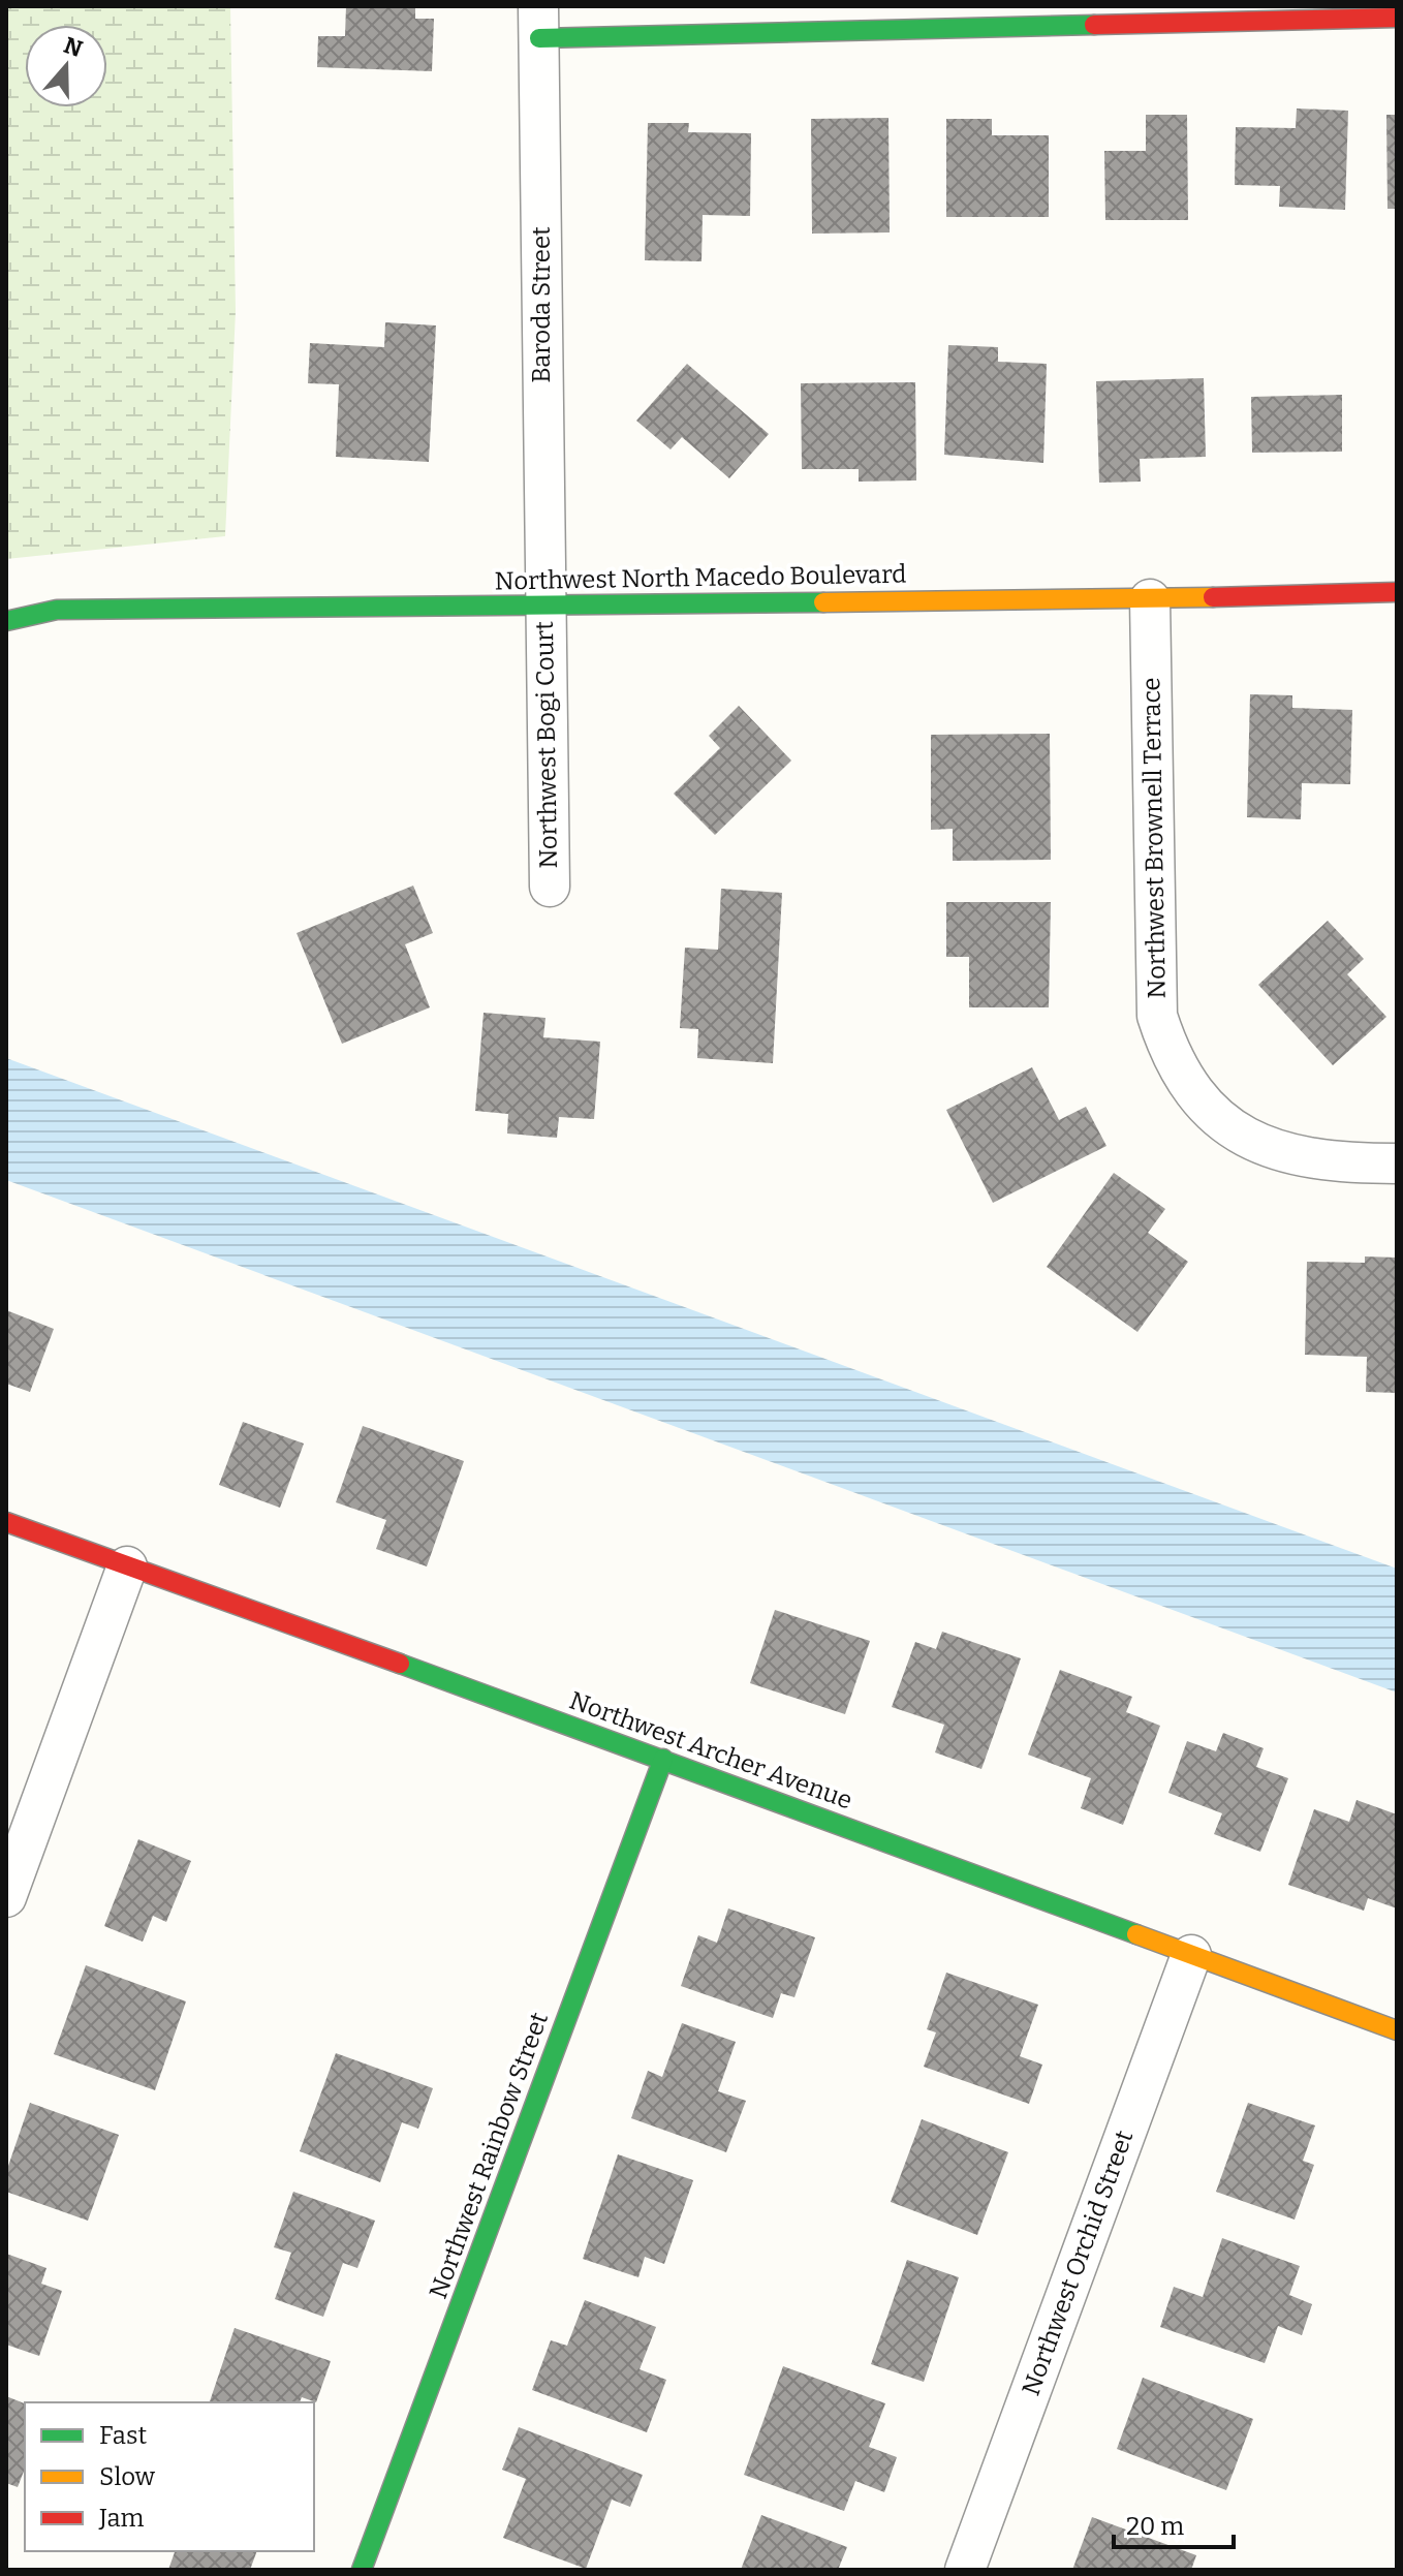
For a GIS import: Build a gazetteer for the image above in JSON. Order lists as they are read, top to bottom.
{
  "streets": {
    "street": [
      "Baroda Street",
      "Northwest North Macedo Boulevard",
      "Northwest Bogi Court",
      "Northwest Brownell Terrace",
      "Northwest Archer Avenue",
      "Northwest Rainbow Street",
      "Northwest Orchid Street"
    ]
  },
  "crossings": [
    ["Baroda Street", "Northwest North Macedo Boulevard"],
    ["Baroda Street", "Northwest Bogi Court"],
    ["Northwest North Macedo Boulevard", "Northwest Bogi Court"],
    ["Northwest North Macedo Boulevard", "Northwest Brownell Terrace"],
    ["Northwest Archer Avenue", "Northwest Rainbow Street"],
    ["Northwest Archer Avenue", "Northwest Orchid Street"]
  ],
  "legend": ["Fast", "Slow", "Jam"],
  "scale_bar": "20 m",
  "north": "top"
}
